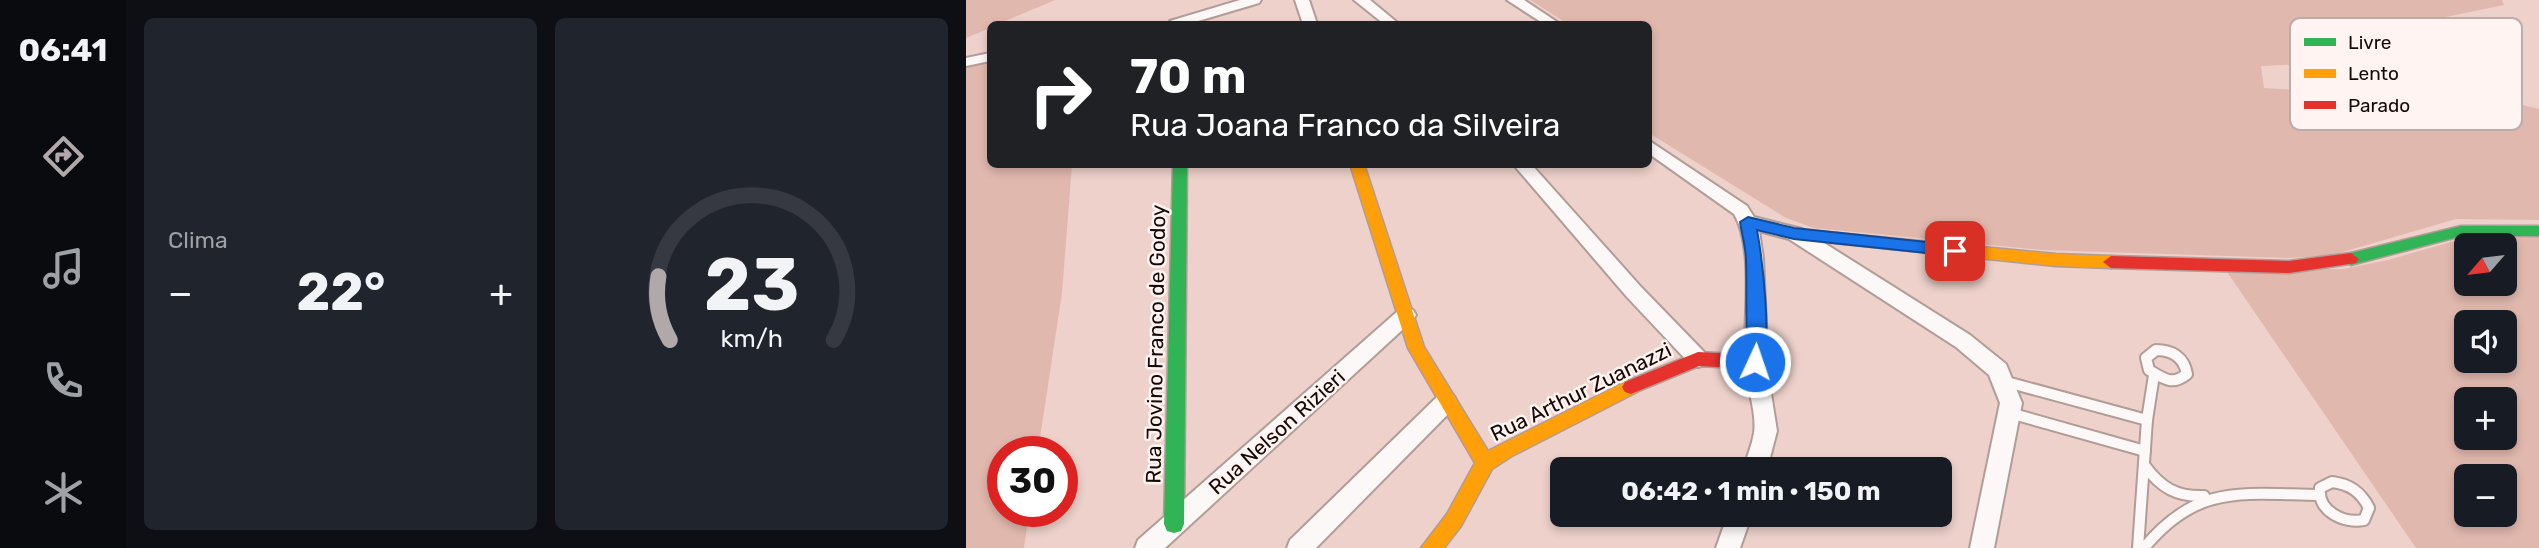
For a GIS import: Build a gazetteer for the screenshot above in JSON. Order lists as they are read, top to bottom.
{
  "streets": {
    "street": ["Rua Jovino Franco de Godoy", "Rua Arthur Zuanazzi", "Rua Nelson Rizieri"]
  },
  "crossings": [
    ["Rua Jovino Franco de Godoy", "Rua Nelson Rizieri"]
  ],
  "legend": ["Livre", "Lento", "Parado"],
  "north": "bottom left",
  "page": {
    "tabs": "06:41",
    "tile": "Clima",
    "turn": ["70 m", "Rua Joana Franco da Silveira"],
    "map_buttons": ["+", "−"],
    "heat": ["−", "22°", "+"],
    "limit": "30",
    "trip": "06:42 · 1 min · 150 m",
    "gauge": ["23", "km/h"]
  }
}
